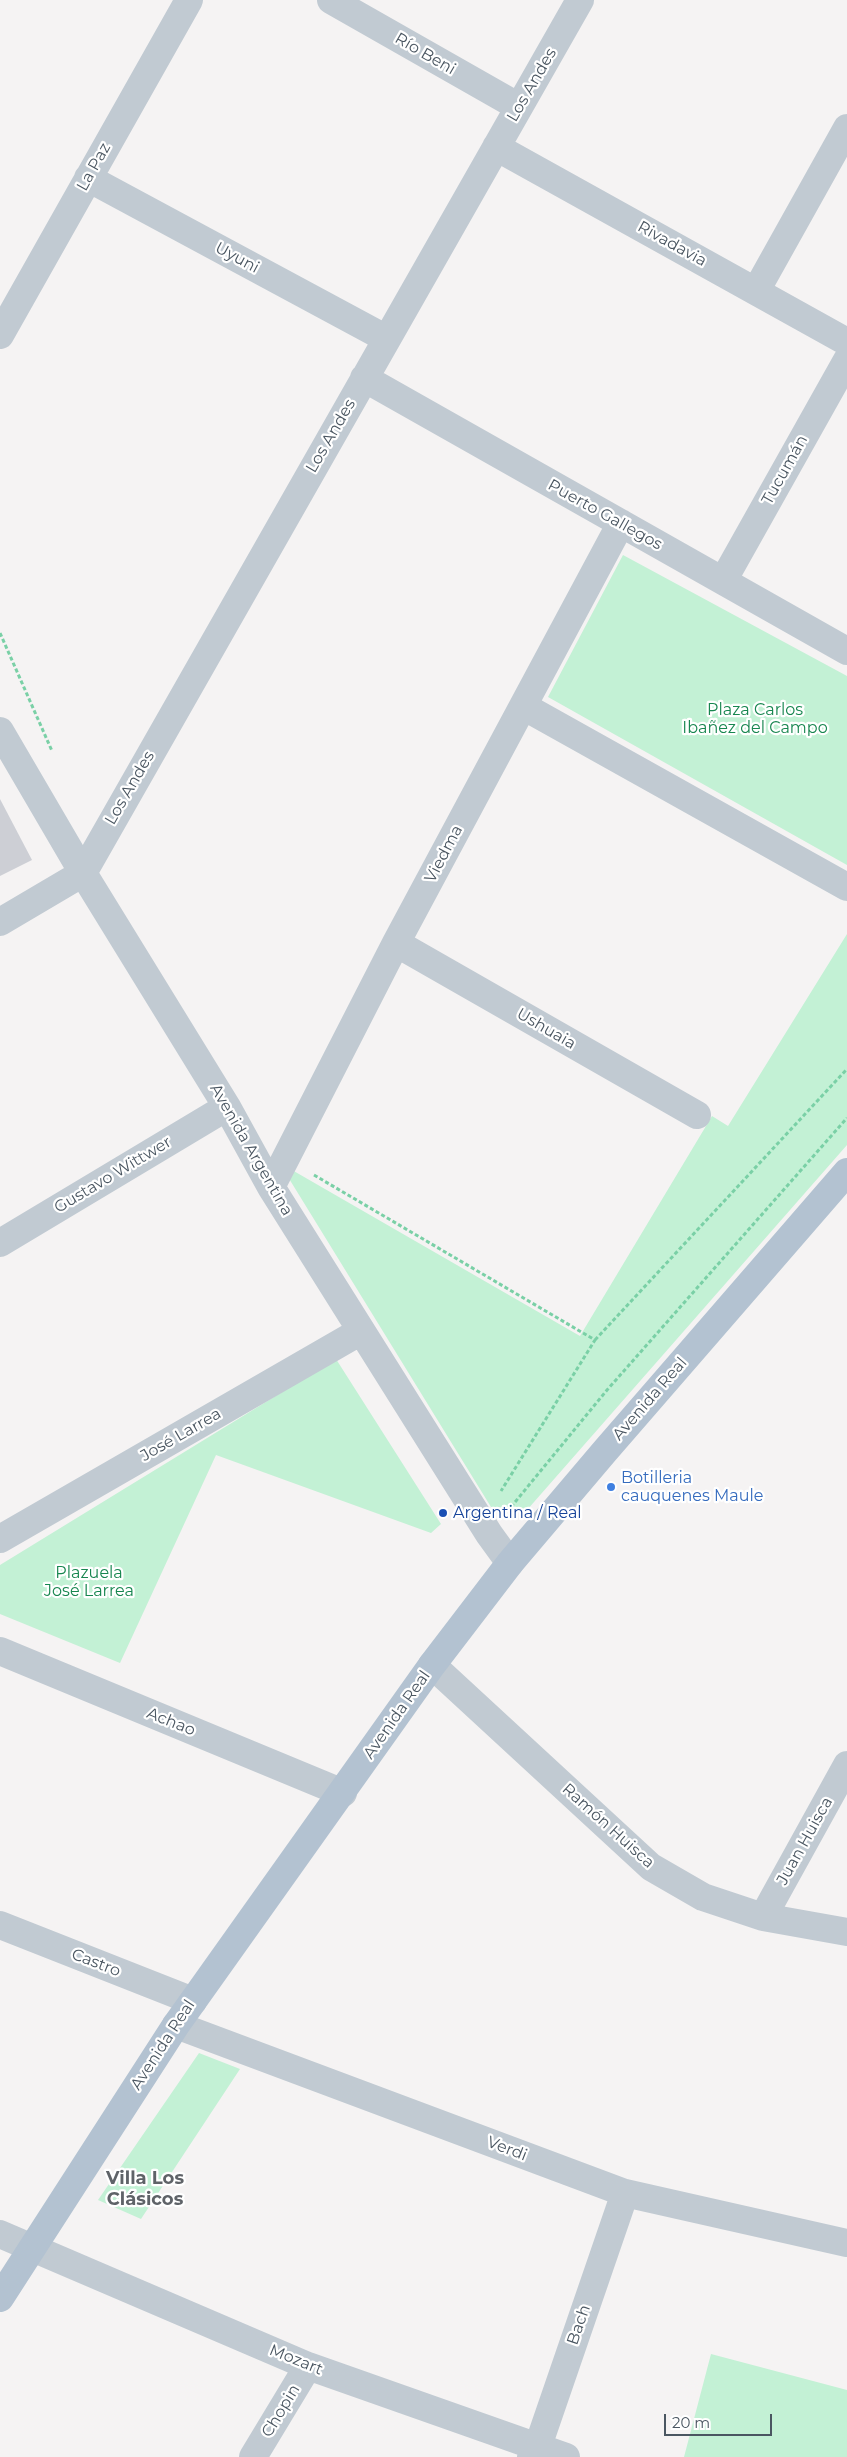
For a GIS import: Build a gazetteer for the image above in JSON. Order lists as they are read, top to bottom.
{
  "streets": {
    "main road": ["Avenida Real"],
    "street": [
      "Río Beni",
      "Los Andes",
      "La Paz",
      "Rivadavia",
      "Uyuni",
      "Tucumán",
      "Puerto Gallegos",
      "Viedma",
      "Ushuaia",
      "Avenida Argentina",
      "Gustavo Wittwer",
      "José Larrea",
      "Achao",
      "Ramón Huisca",
      "Juan Huisca",
      "Castro",
      "Verdi",
      "Bach",
      "Mozart",
      "Chopin"
    ]
  },
  "crossings": [
    ["Río Beni", "Los Andes"],
    ["Los Andes", "Rivadavia"],
    ["Los Andes", "Uyuni"],
    ["Los Andes", "Puerto Gallegos"],
    ["Los Andes", "Avenida Argentina"],
    ["La Paz", "Uyuni"],
    ["Tucumán", "Puerto Gallegos"],
    ["Puerto Gallegos", "Viedma"],
    ["Viedma", "Ushuaia"],
    ["Viedma", "Avenida Argentina"],
    ["Avenida Argentina", "Gustavo Wittwer"],
    ["Avenida Argentina", "Avenida Real"],
    ["Avenida Argentina", "José Larrea"],
    ["Avenida Real", "Achao"],
    ["Avenida Real", "Ramón Huisca"],
    ["Avenida Real", "Castro"],
    ["Avenida Real", "Verdi"],
    ["Avenida Real", "Mozart"],
    ["Ramón Huisca", "Juan Huisca"],
    ["Verdi", "Bach"],
    ["Bach", "Mozart"],
    ["Mozart", "Chopin"]
  ],
  "districts": ["Villa Los Clásicos"],
  "parks": ["Plaza Carlos Ibañez del Campo", "Plazuela José Larrea"],
  "places": ["Botilleria cauquenes Maule", "Argentina / Real"],
  "scale_bar": "20 m"
}
